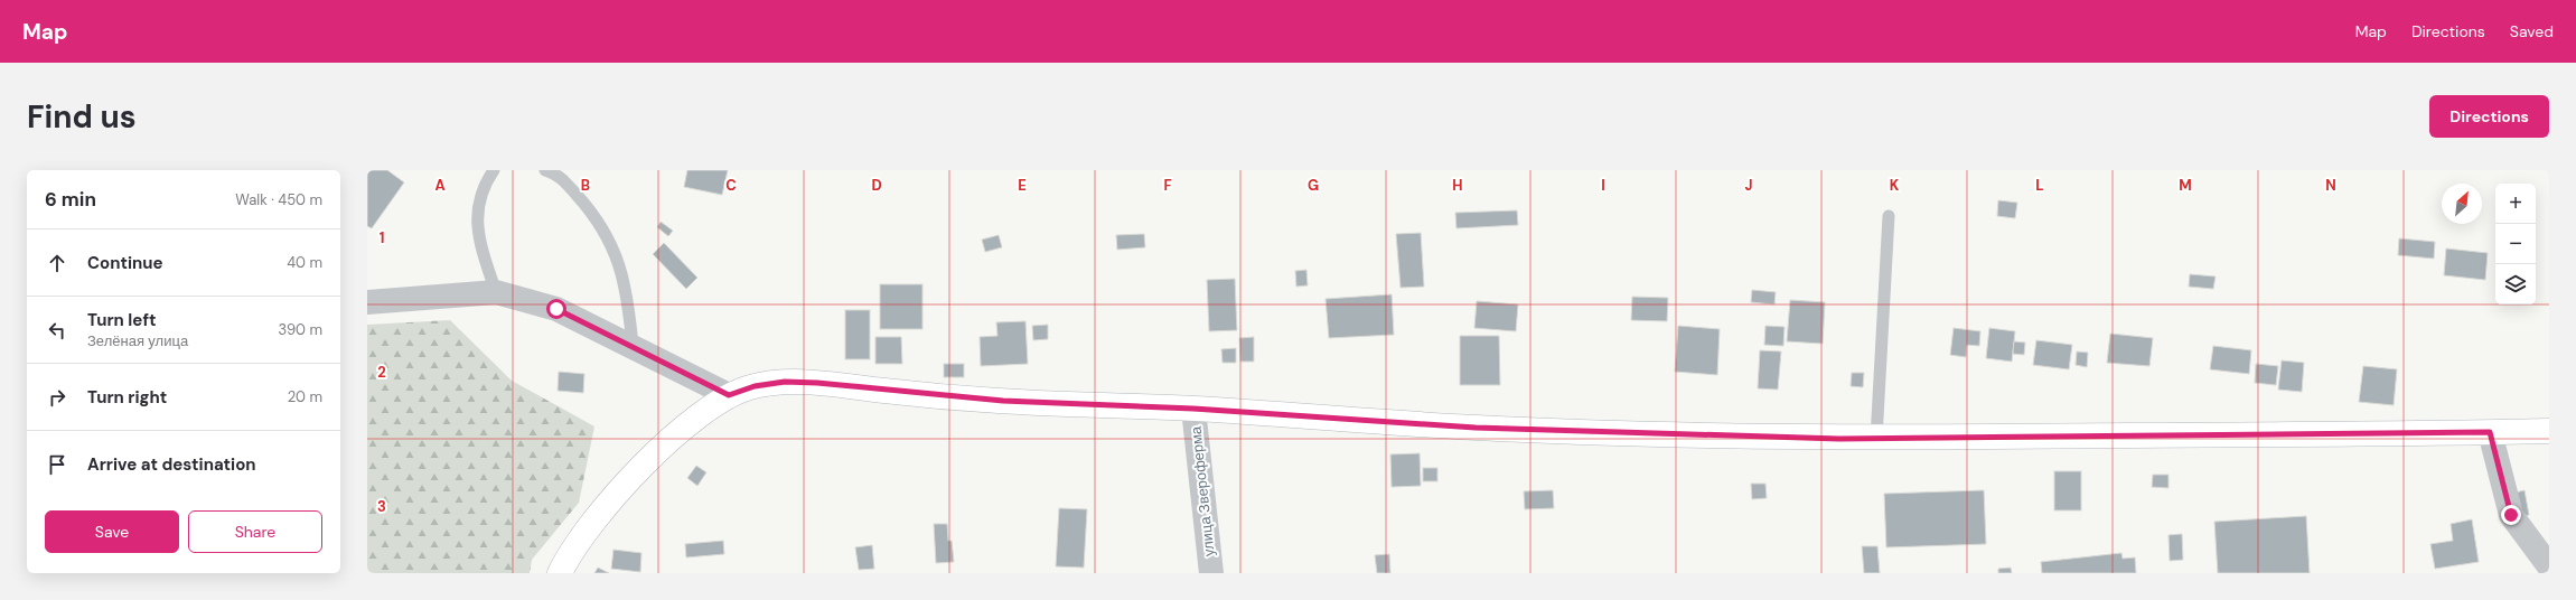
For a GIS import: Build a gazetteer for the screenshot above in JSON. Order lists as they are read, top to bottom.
{
  "streets": {
    "street": ["улица Звероферма"]
  },
  "north": "top right",
  "page": {
    "header": "Map",
    "nav": ["Map", "Directions", "Saved"],
    "buttons": [
      "Directions",
      ["Save", "Share"]
    ],
    "title": "Find us",
    "heading": ["6 min", "Walk · 450 m"],
    "map_buttons": ["+", "−"],
    "list": [
      ["Continue", "40 m"],
      ["Turn left", "Зелёная улица", "390 m"],
      ["Turn right", "20 m"],
      "Arrive at destination"
    ]
  },
  "grid": {
    "columns": [
      "A",
      "B",
      "C",
      "D",
      "E",
      "F",
      "G",
      "H",
      "I",
      "J",
      "K",
      "L",
      "M",
      "N"
    ],
    "rows": ["1", "2", "3"]
  }
}
